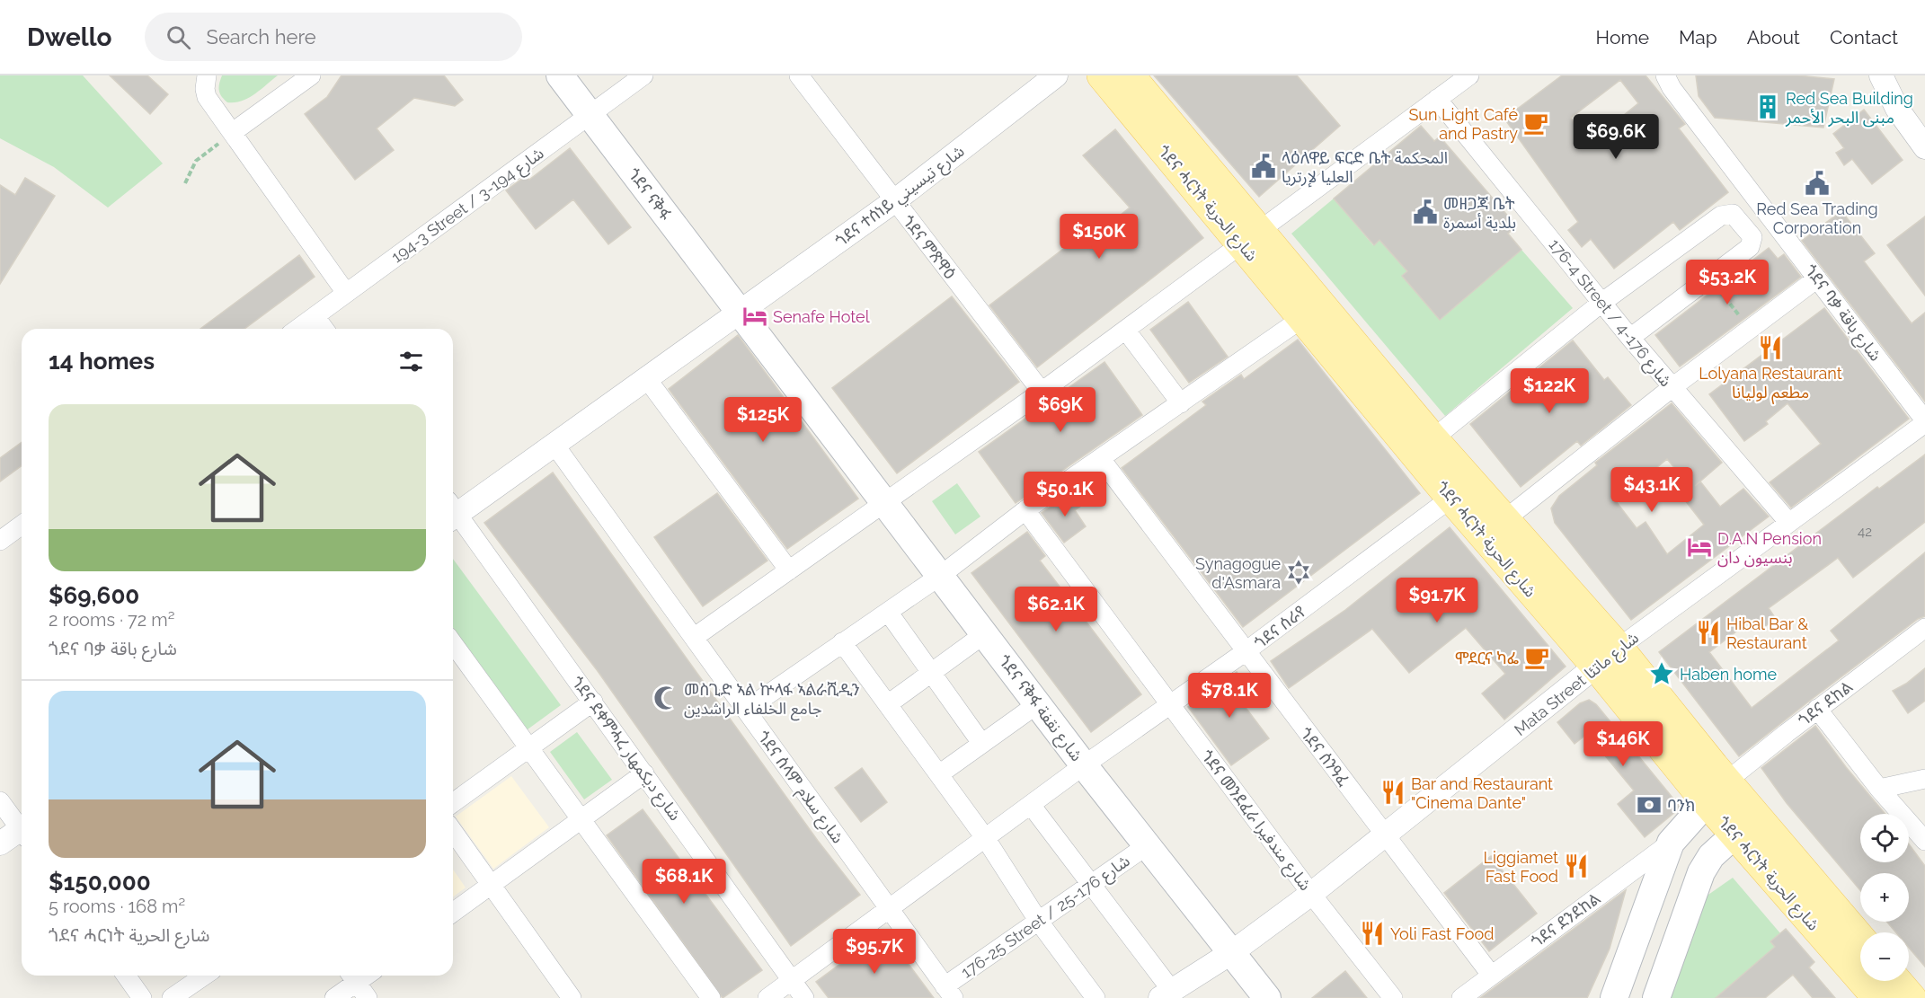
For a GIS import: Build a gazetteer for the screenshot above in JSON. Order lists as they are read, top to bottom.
{
  "streets": {
    "main road": ["ጎደና ናቅፋ", "ጎደና ሓርነት شارع الحرية", "ጎደና ናቅፋ شارع نقفة"],
    "street": [
      "ጎደና ተሰነይ شارع تيسيني",
      "194-3 Street / شارع 194-3",
      "ጎደና ምጽዋዕ",
      "176-4 Street / شارع 176-4",
      "ጎደና ባቃ شارع باقة",
      "ጎደና ሰራየ",
      "Mata Street شارع ماتئا",
      "ጎደና ደከል",
      "ጎደና ደቀምሓረ شارع ديكمهار",
      "ጎደና ሰንዓፈ",
      "ጎደና ሰላም شارع سلام",
      "ጎደና መንደፈራ شارع مندفيرا",
      "176-25 Street / شارع 176-25",
      "ጎደና ደንደከል"
    ]
  },
  "crossings": [
    ["ጎደና ናቅፋ", "ጎደና ተሰነይ شارع تيسيني"],
    ["ጎደና ናቅፋ", "194-3 Street / شارع 194-3"],
    ["ጎደና ናቅፋ", "ጎደና ናቅፋ شارع نقفة"],
    ["ጎደና ተሰነይ شارع تيسيني", "ጎደና ምጽዋዕ"],
    ["ጎደና ተሰነይ شارع تيسيني", "ጎደና ናቅፋ شارع نقفة"],
    ["ጎደና ተሰነይ شارع تيسيني", "ጎደና ሰላም شارع سلام"],
    ["ጎደና ሓርነት شارع الحرية", "ጎደና ሰራየ"],
    ["ጎደና ሓርነት شارع الحرية", "Mata Street شارع ماتئا"],
    ["ጎደና ሓርነት شارع الحرية", "ጎደና ደከል"],
    ["176-4 Street / شارع 176-4", "Mata Street شارع ماتئا"],
    ["ጎደና ባቃ شارع باقة", "Mata Street شارع ماتئا"],
    ["ጎደና ሰራየ", "ጎደና ናቅፋ شارع نقفة"],
    ["ጎደና ሰራየ", "ጎደና ደቀምሓረ شارع ديكمهار"],
    ["ጎደና ሰራየ", "ጎደና ሰንዓፈ"],
    ["ጎደና ሰራየ", "ጎደና ሰላም شارع سلام"],
    ["ጎደና ሰራየ", "ጎደና መንደፈራ شارع مندفيرا"],
    ["Mata Street شارع ماتئا", "ጎደና ናቅፋ شارع نقفة"],
    ["Mata Street شارع ماتئا", "ጎደና ሰንዓፈ"],
    ["Mata Street شارع ماتئا", "ጎደና መንደፈራ شارع مندفيرا"],
    ["ጎደና ናቅፋ شارع نقفة", "176-25 Street / شارع 176-25"],
    ["ጎደና ሰንዓፈ", "ጎደና ደንደከል"],
    ["ጎደና ሰላም شارع سلام", "176-25 Street / شارع 176-25"]
  ],
  "places": {
    "building": ["Red Sea Building مبنى البحر الأحمر"],
    "cafe": ["Sun Light Café and Pastry", "ሞደርና ካፌ"],
    "public building": ["ላዕለዋይ ፍርድ ቤት المحكمة العليا لإرتريا", "Red Sea Trading Corporation", "መዘጋጃ ቤት بلدية أسمرة"],
    "hotel": ["Senafe Hotel", "D.A.N Pension بنسيون دان"],
    "restaurant": [
      "Lolyana Restaurant مطعم لوليانا",
      "Hibal Bar & Restaurant",
      "Bar and Restaurant \"Cinema Dante\"",
      "Liggiamet Fast Food",
      "Yoli Fast Food"
    ],
    "synagogue": ["Synagogue d'Asmara"],
    "place": ["Haben home"],
    "mosque": ["መስጊድ ኣል ኵላፋ ኣልራሺዲን جامع الخلفاء الراشدين"],
    "bank": ["ባንክ"]
  },
  "house_numbers": ["42"],
  "page": {
    "header": "Dwello",
    "search": "Search here",
    "nav": [
      "Home",
      "Map",
      "About",
      "Contact"
    ],
    "price": [
      "$69.6K",
      "$150K",
      "$53.2K",
      "$122K",
      "$69K",
      "$125K",
      "$43.1K",
      "$50.1K",
      "$91.7K",
      "$62.1K",
      "$78.1K",
      "$146K",
      "$68.1K",
      "$95.7K"
    ],
    "heading": "14 homes",
    "list": [
      {
        "name": "$69,600",
        "note": "2 rooms · 72 m² · ጎደና ባቃ شارع باقة"
      },
      {
        "name": "$150,000",
        "note": "5 rooms · 168 m² · ጎደና ሓርነት شارع الحرية"
      }
    ],
    "map_buttons": ["+", "−"]
  }
}
